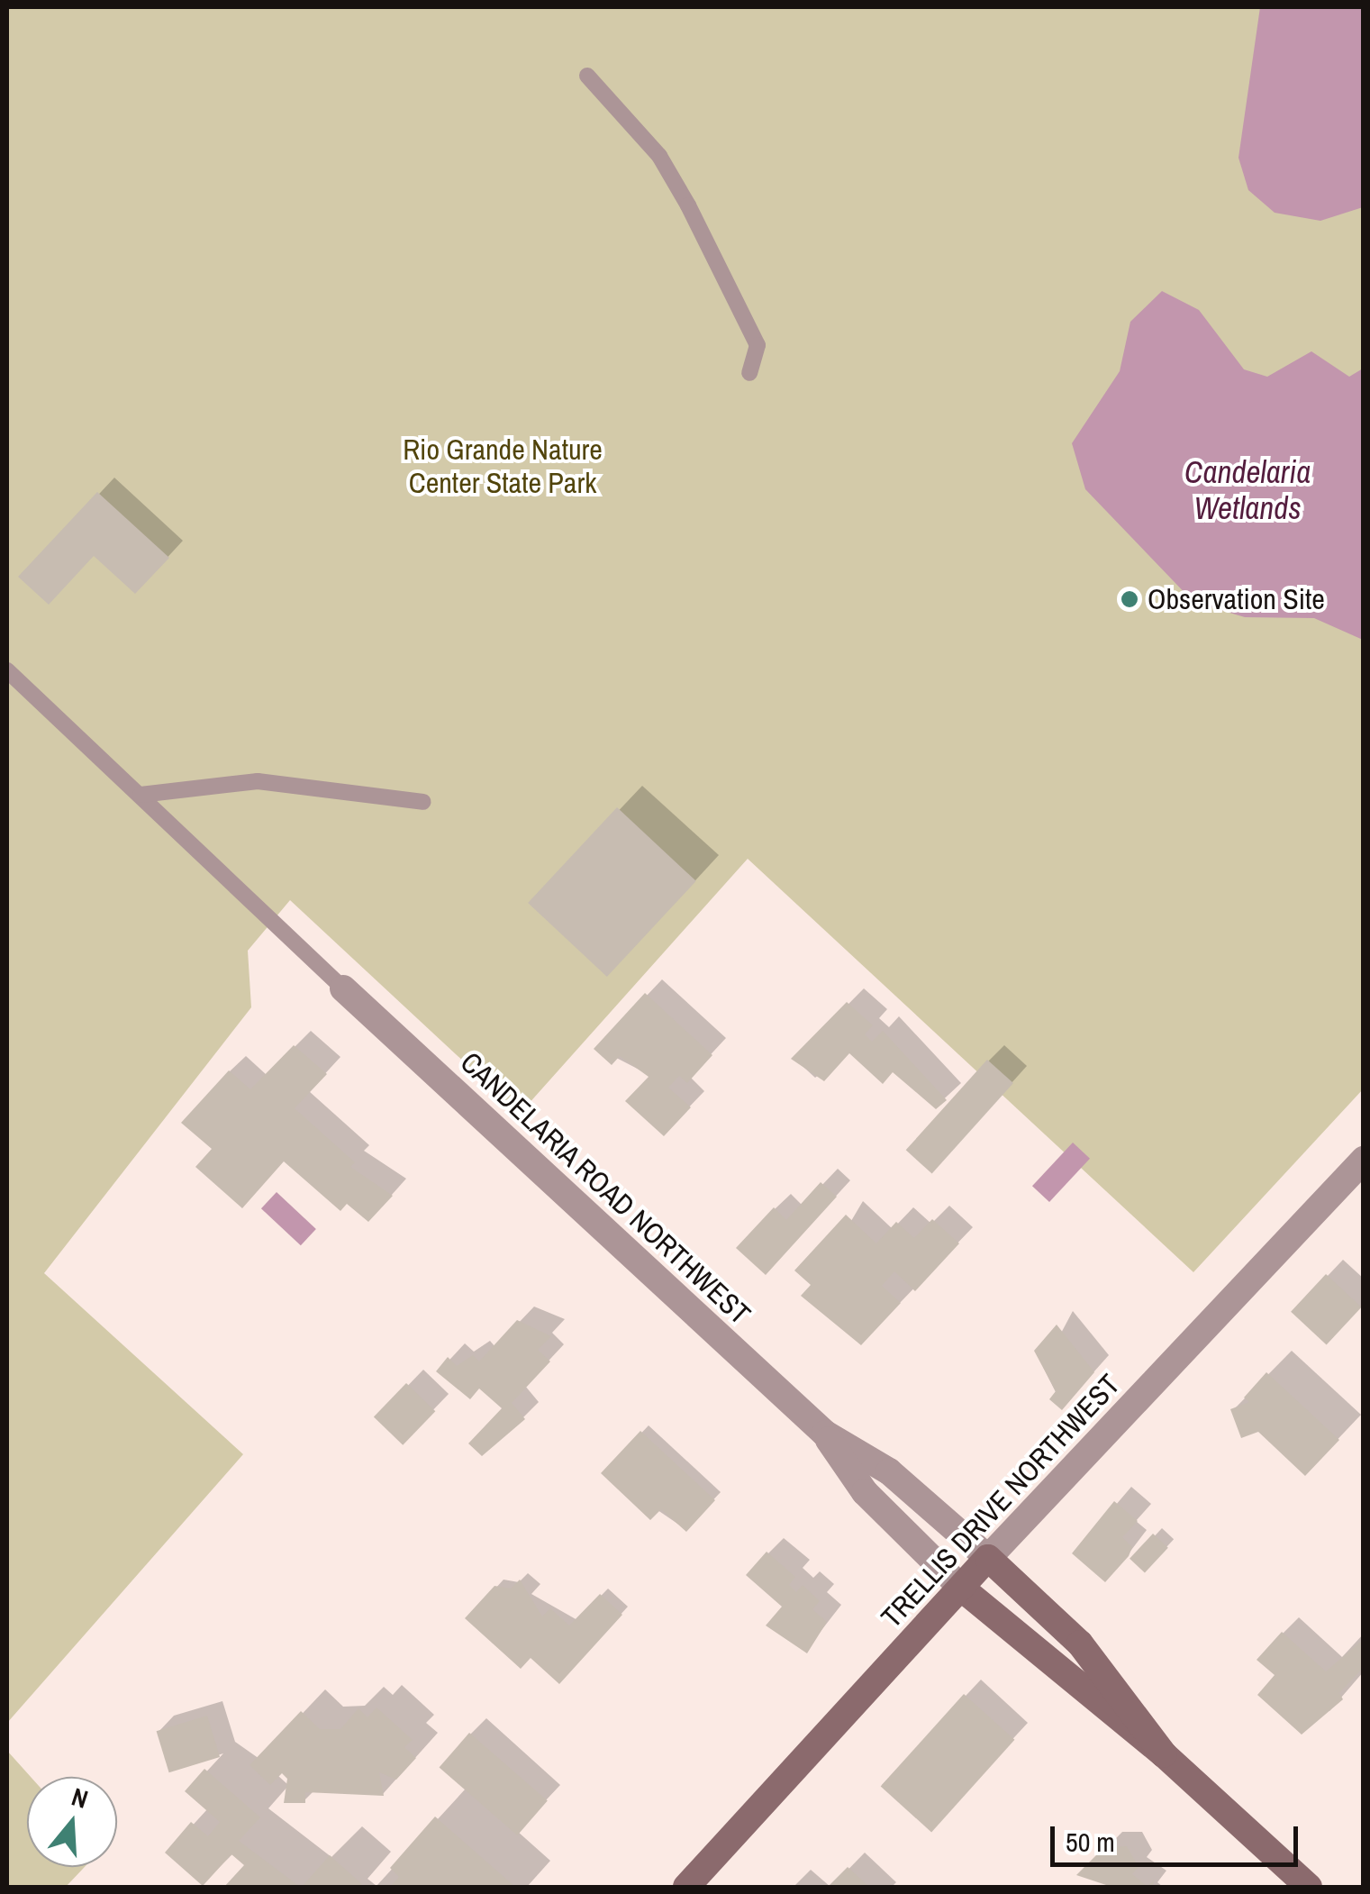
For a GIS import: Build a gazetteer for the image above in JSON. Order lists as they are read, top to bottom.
{
  "streets": {
    "street": ["CANDELARIA ROAD NORTHWEST", "TRELLIS DRIVE NORTHWEST"]
  },
  "crossings": [
    ["CANDELARIA ROAD NORTHWEST", "TRELLIS DRIVE NORTHWEST"]
  ],
  "water": ["Candelaria Wetlands"],
  "parks": ["Rio Grande Nature Center State Park"],
  "places": ["Observation Site"],
  "scale_bar": "50 m",
  "north": "top"
}
